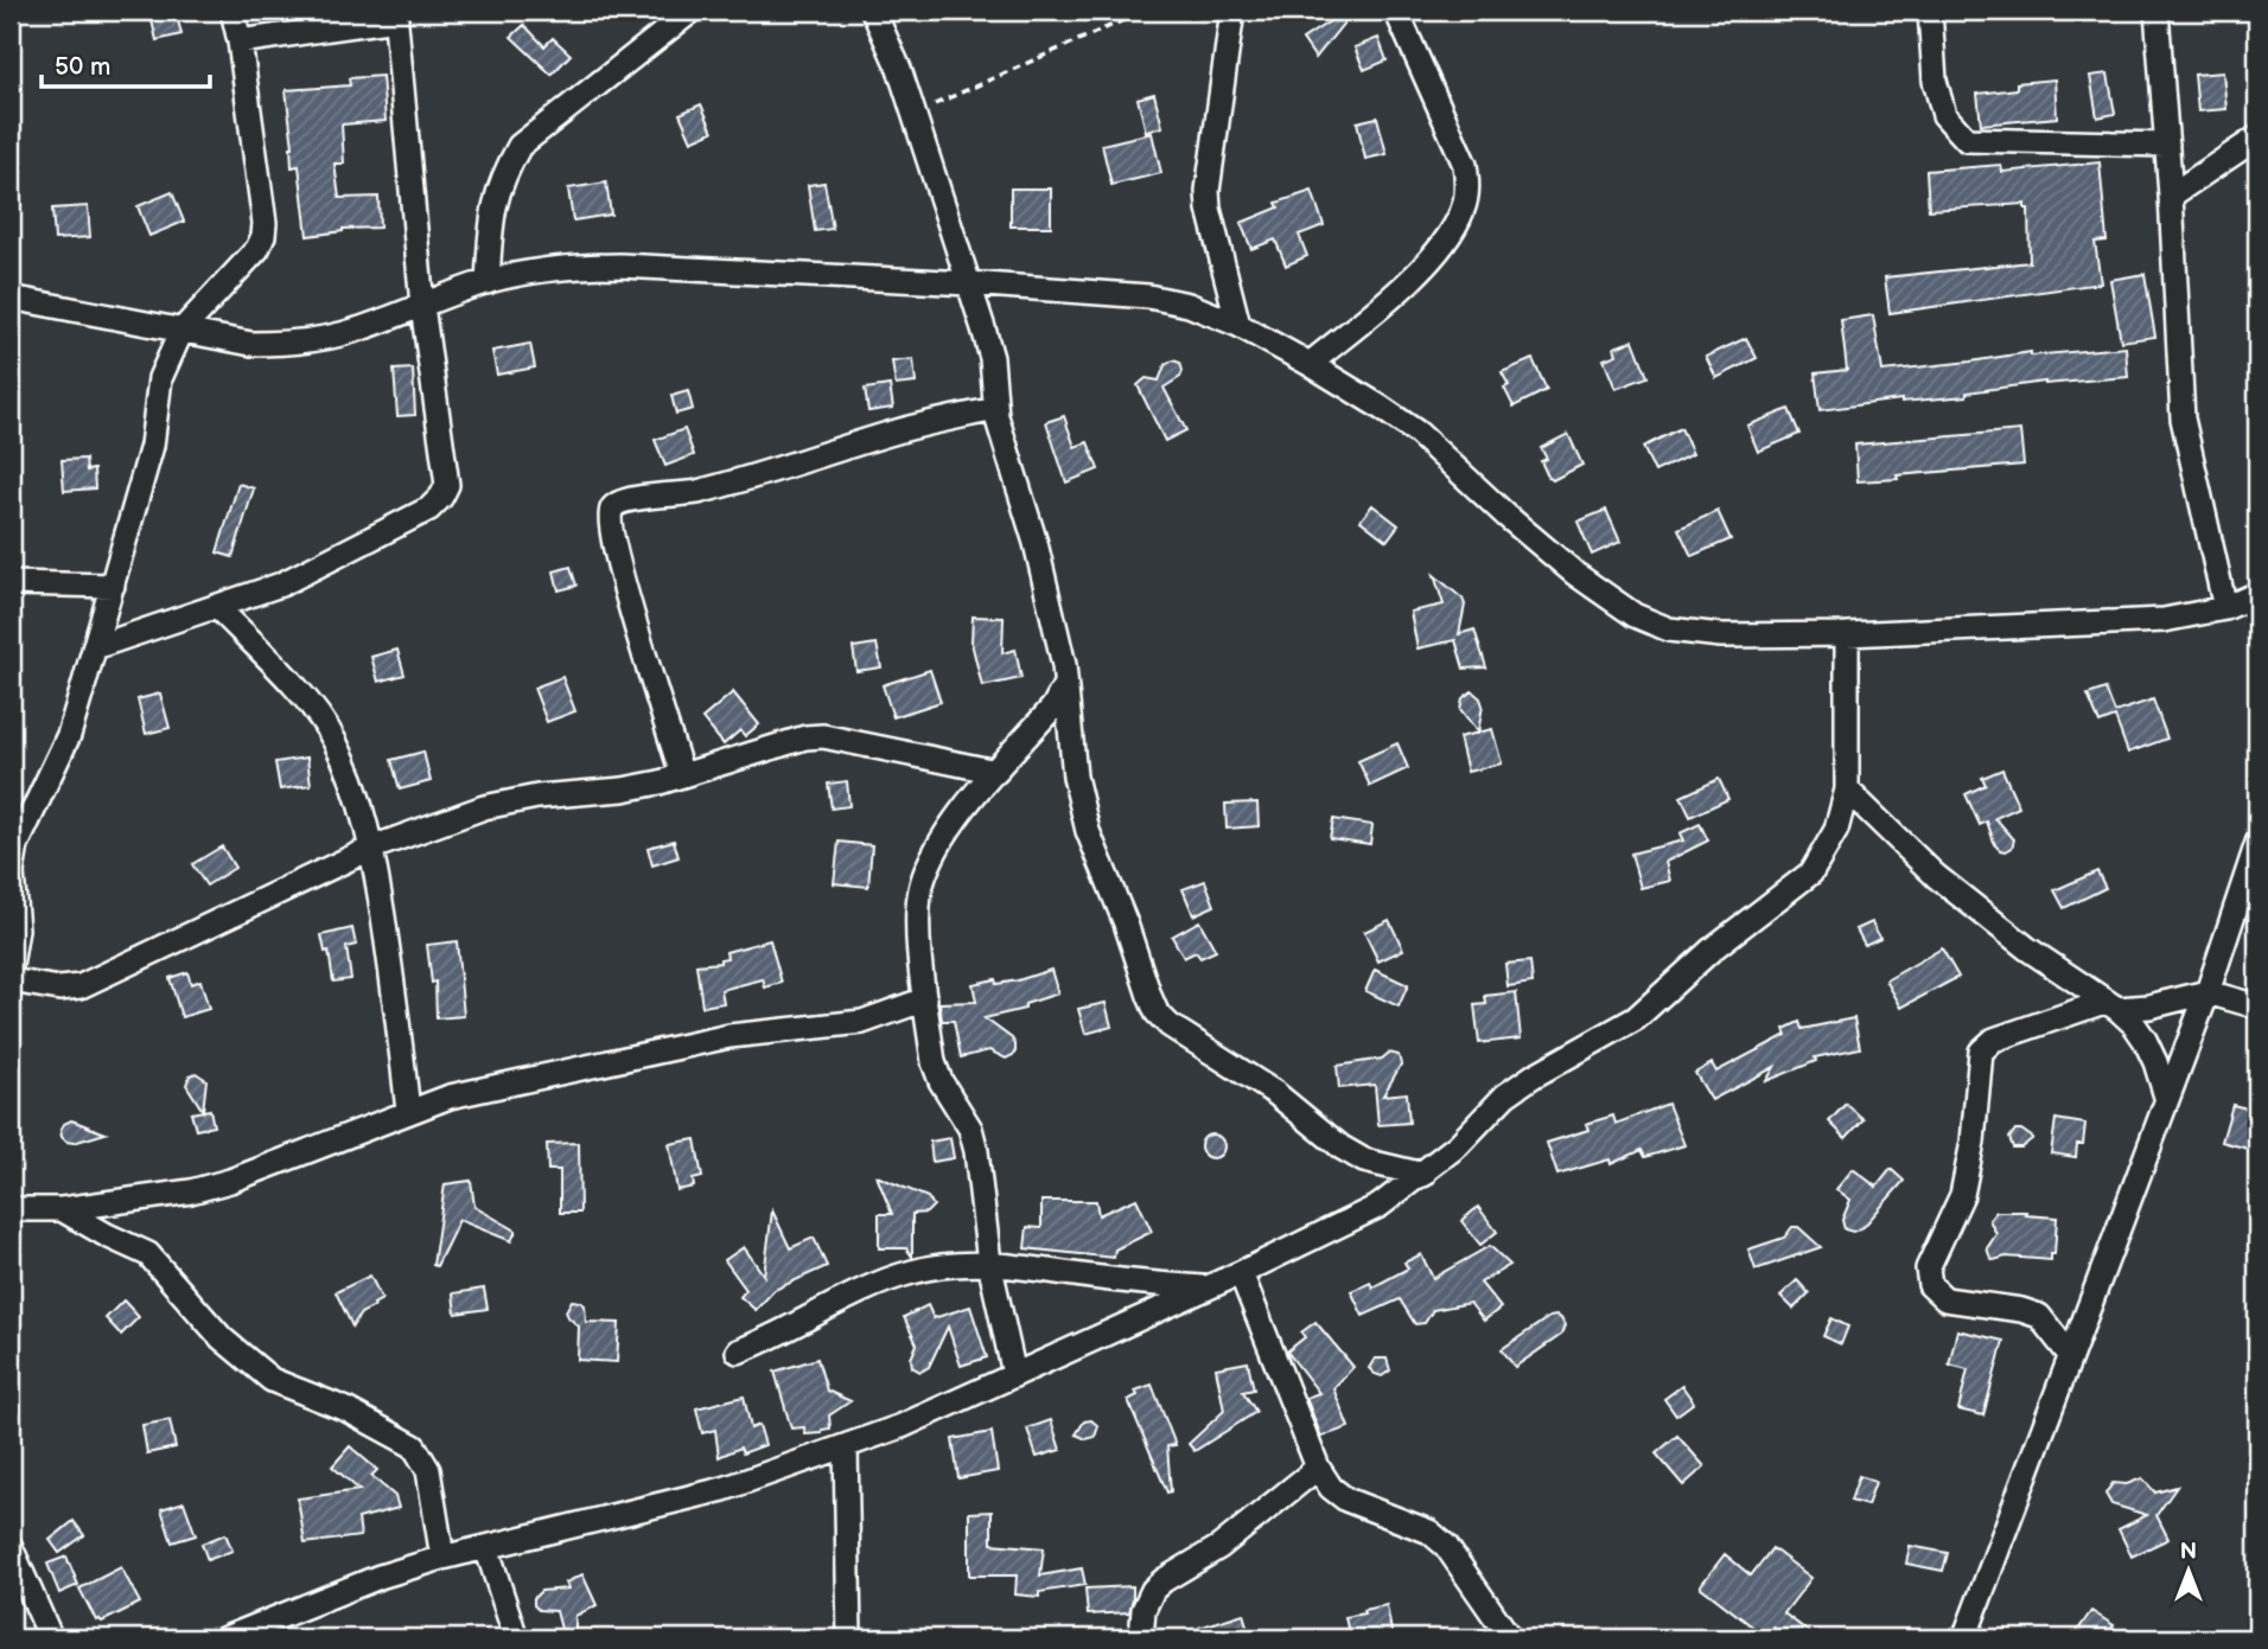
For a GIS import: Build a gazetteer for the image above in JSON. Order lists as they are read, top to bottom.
{
  "scale_bar": "50 m",
  "north": "top"
}
